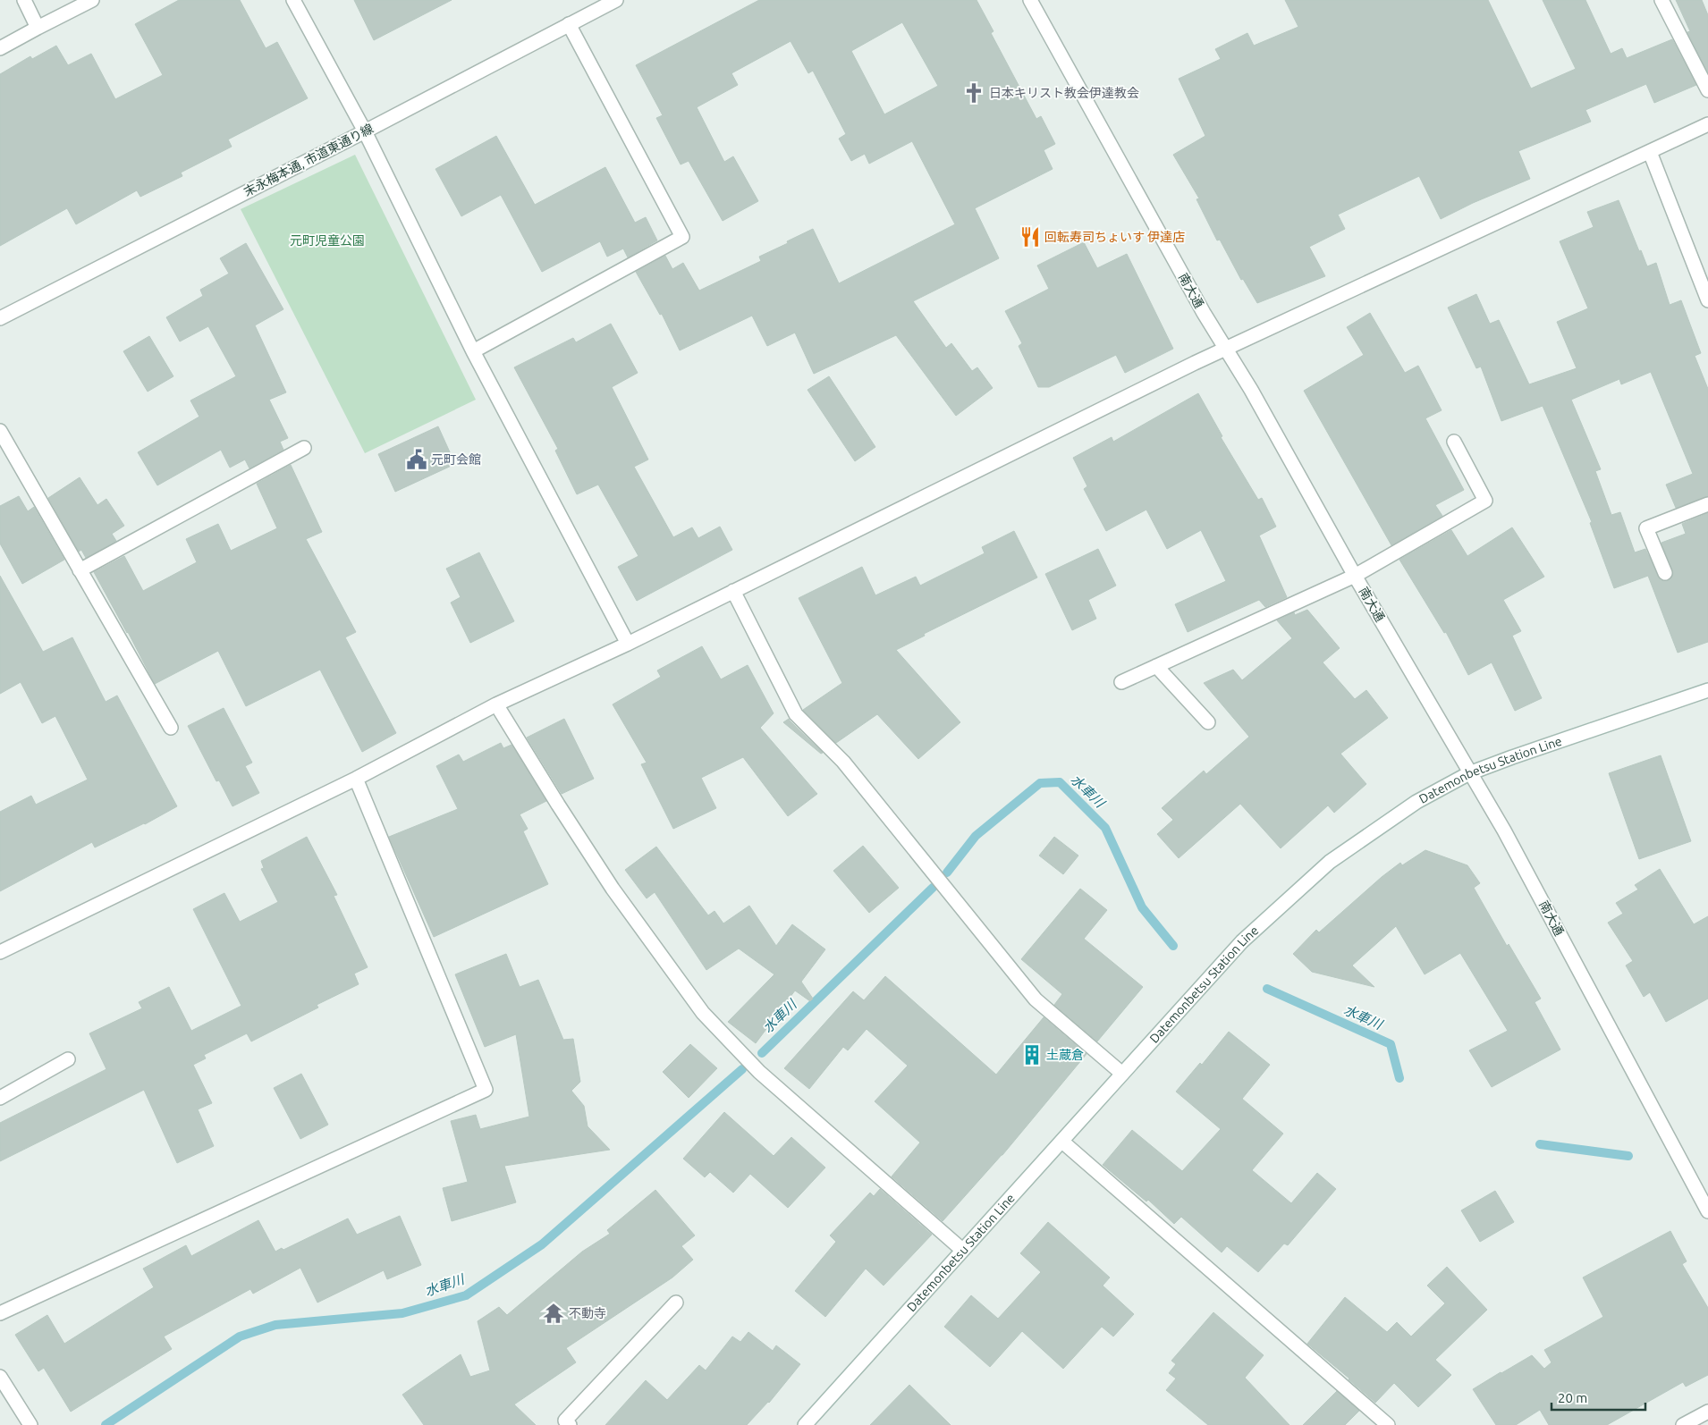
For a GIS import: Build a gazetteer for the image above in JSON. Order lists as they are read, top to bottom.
{
  "streets": {
    "street": ["末永梅本通, 市道東通り線", "南大通", "Datemonbetsu Station Line"]
  },
  "crossings": [
    ["南大通", "Datemonbetsu Station Line"]
  ],
  "water": ["水車川"],
  "parks": ["元町児童公園"],
  "places": {
    "church": ["日本キリスト教会伊達教会"],
    "restaurant": ["回転寿司ちょいす 伊達店"],
    "public building": ["元町会館"],
    "building": ["土蔵倉"],
    "temple": ["不動寺"]
  },
  "scale_bar": "20 m"
}
